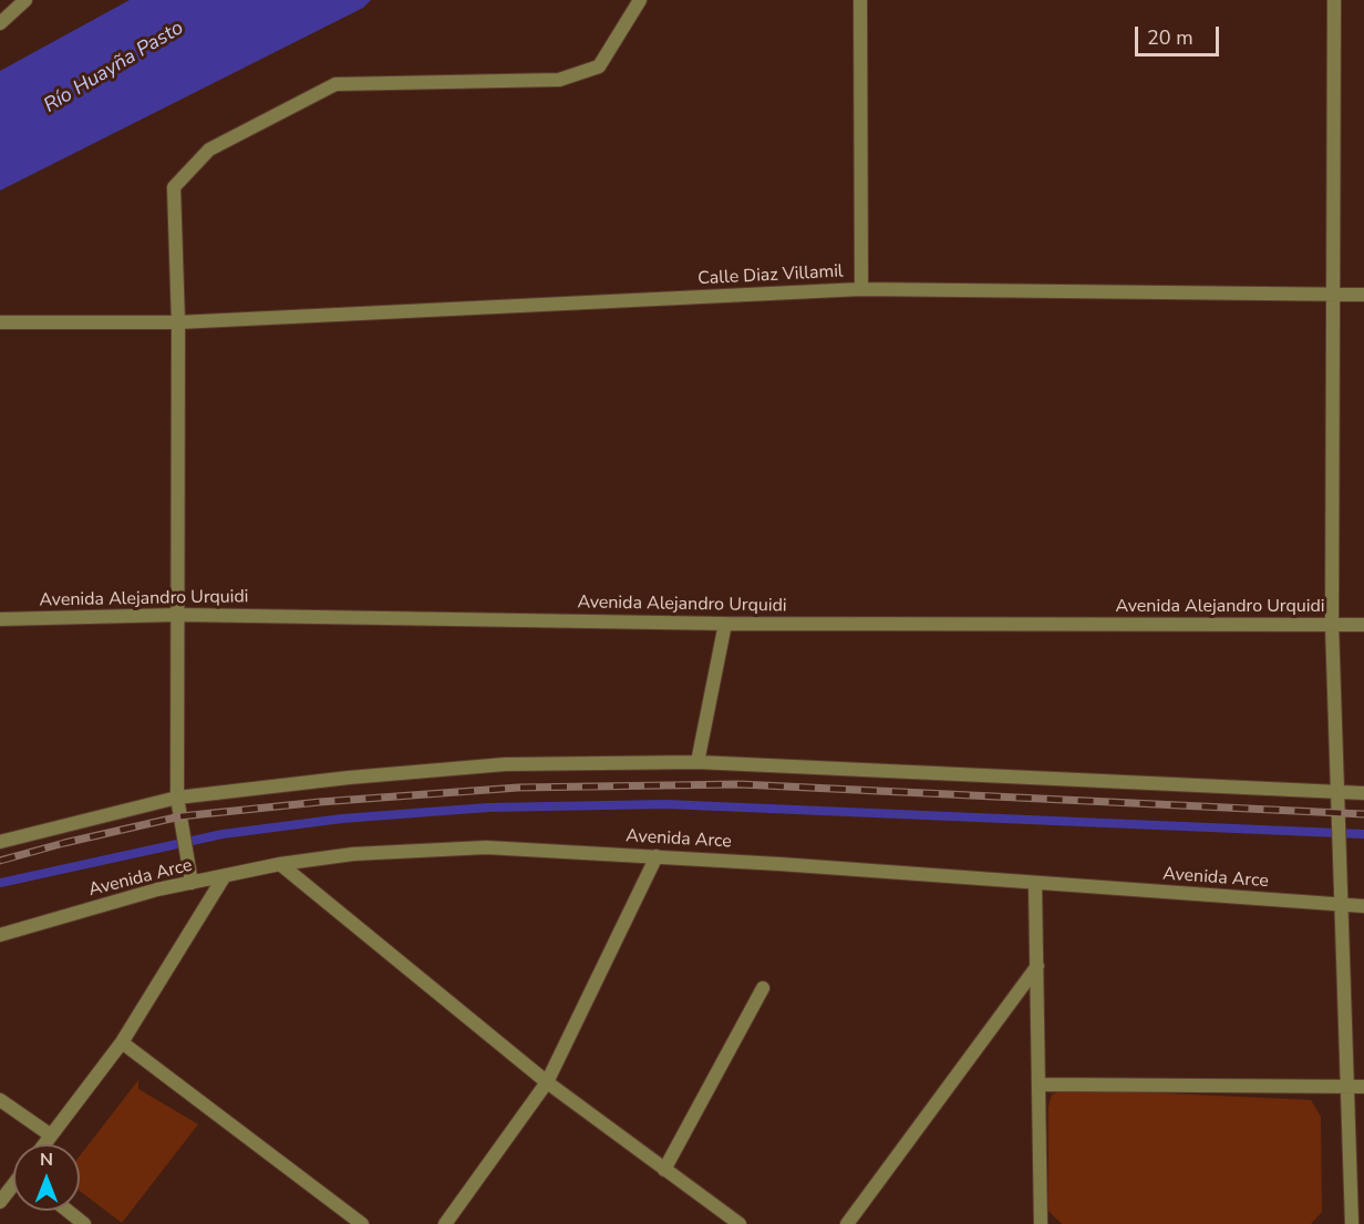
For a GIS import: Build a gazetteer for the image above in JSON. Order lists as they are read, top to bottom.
{
  "streets": {
    "street": ["Calle Diaz Villamil", "Avenida Alejandro Urquidi", "Avenida Arce"]
  },
  "water": ["Río Huayña Pasto"],
  "scale_bar": "20 m",
  "north": "top"
}
